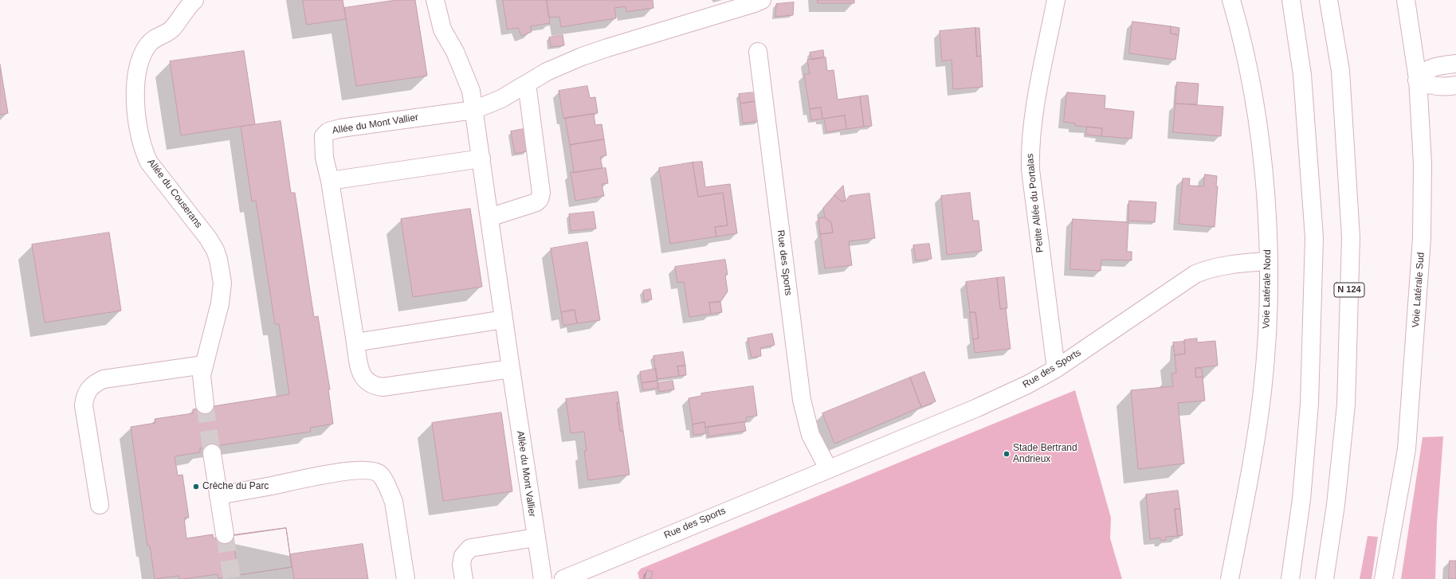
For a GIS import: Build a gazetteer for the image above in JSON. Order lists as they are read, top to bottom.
{
  "streets": {
    "main road": [
      "Allée du Mont Vallier",
      "Allée du Couserans",
      "Petite Allée du Portalas",
      "Rue des Sports",
      "Voie Latérale Nord",
      "N 124",
      "Voie Latérale Sud"
    ]
  },
  "crossings": [
    ["Petite Allée du Portalas", "Rue des Sports"],
    ["Rue des Sports", "Voie Latérale Nord"]
  ],
  "places": ["Stade Bertrand Andrieux", "Crèche du Parc"]
}
